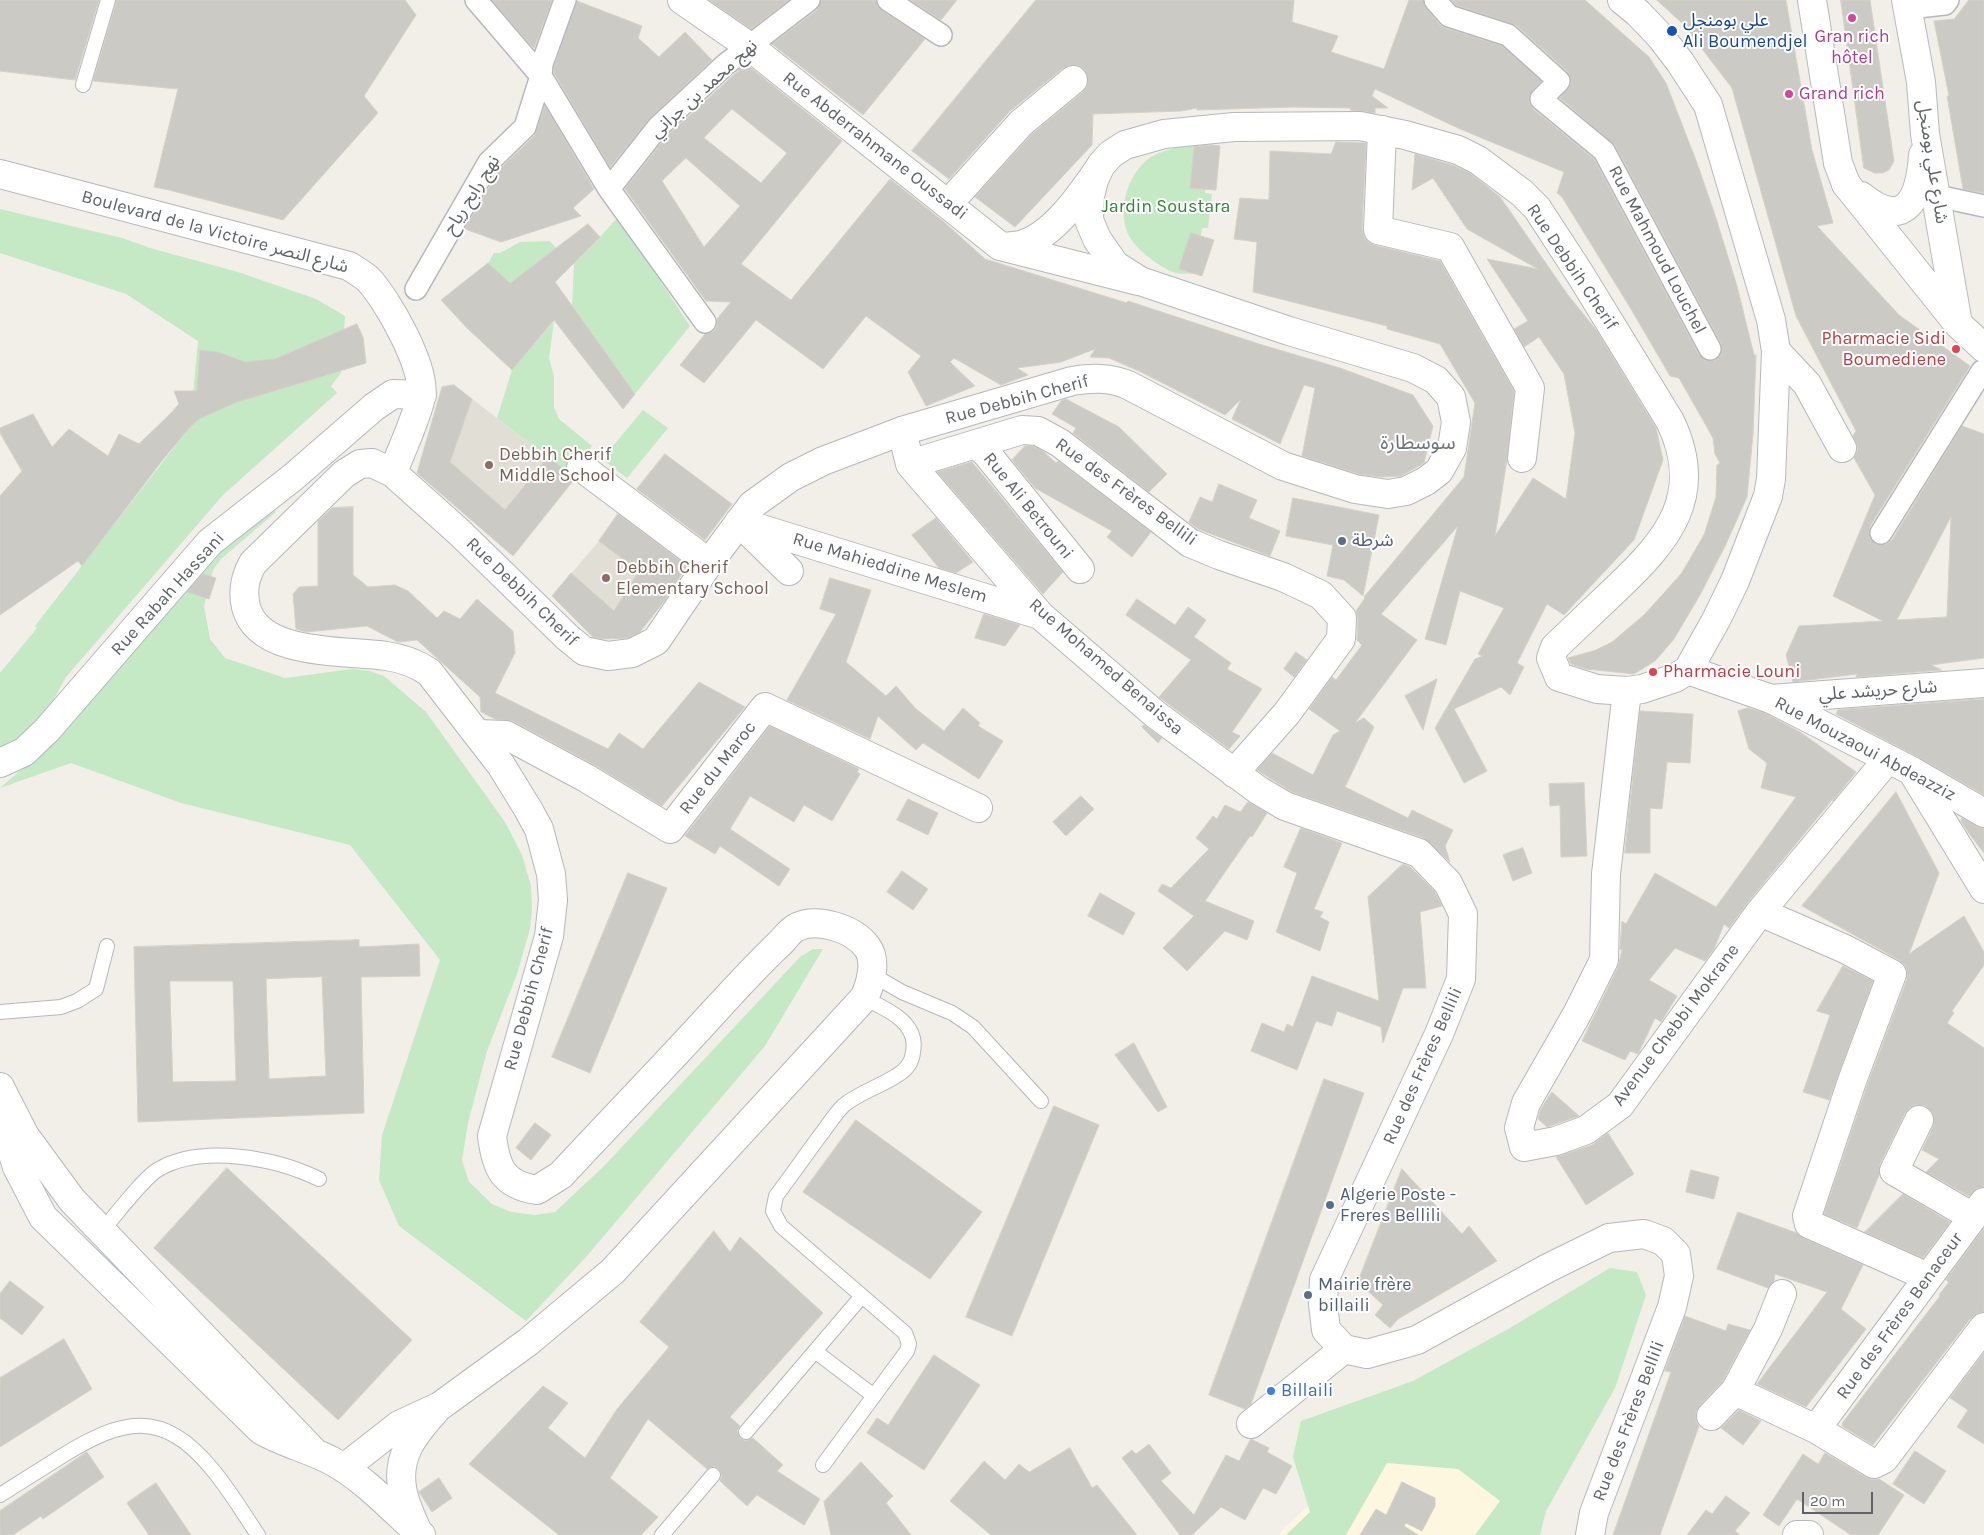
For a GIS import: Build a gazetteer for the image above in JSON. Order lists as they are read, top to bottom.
{
  "streets": {
    "street": [
      "نهج محمد بن جراني",
      "Rue Abderrahmane Oussadi",
      "شارع علي بومنجل",
      "نهج رابح رياح",
      "Boulevard de la Victoire شارع النصر",
      "Rue Mahmoud Louchel",
      "Rue Debbih Cherif",
      "Rue des Frères Bellili",
      "Rue Ali Betrouni",
      "Rue Mahieddine Meslem",
      "Rue Rabah Hassani",
      "Rue Mohamed Benaissa",
      "شارع حريشد علي",
      "Rue Mouzaoui Abdeazziz",
      "Rue du Maroc",
      "Avenue Chebbi Mokrane",
      "Rue des Frères Benaceur"
    ]
  },
  "crossings": [
    ["نهج محمد بن جراني", "Rue Abderrahmane Oussadi"],
    ["Boulevard de la Victoire شارع النصر", "Rue Debbih Cherif"],
    ["Boulevard de la Victoire شارع النصر", "Rue Rabah Hassani"],
    ["Rue Debbih Cherif", "Rue Mahieddine Meslem"],
    ["Rue Debbih Cherif", "Rue Mohamed Benaissa"],
    ["Rue Debbih Cherif", "Rue Mouzaoui Abdeazziz"],
    ["Rue Debbih Cherif", "Rue du Maroc"],
    ["Rue Debbih Cherif", "Avenue Chebbi Mokrane"],
    ["Rue des Frères Bellili", "Rue Ali Betrouni"],
    ["Rue des Frères Bellili", "Rue Mohamed Benaissa"],
    ["Rue Mahieddine Meslem", "Rue Mohamed Benaissa"],
    ["شارع حريشد علي", "Rue Mouzaoui Abdeazziz"]
  ],
  "districts": ["سوسطارة"],
  "parks": ["Jardin Soustara"],
  "places": [
    "Gran rich hôtel",
    "علي بومنجل Ali Boumendjel",
    "Grand rich",
    "Pharmacie Sidi Boumediene",
    "Debbih Cherif Middle School",
    "شرطة",
    "Debbih Cherif Elementary School",
    "Pharmacie Louni",
    "Algerie Poste - Freres Bellili",
    "Mairie frère billaili",
    "Billaili"
  ],
  "scale_bar": "20 m"
}
